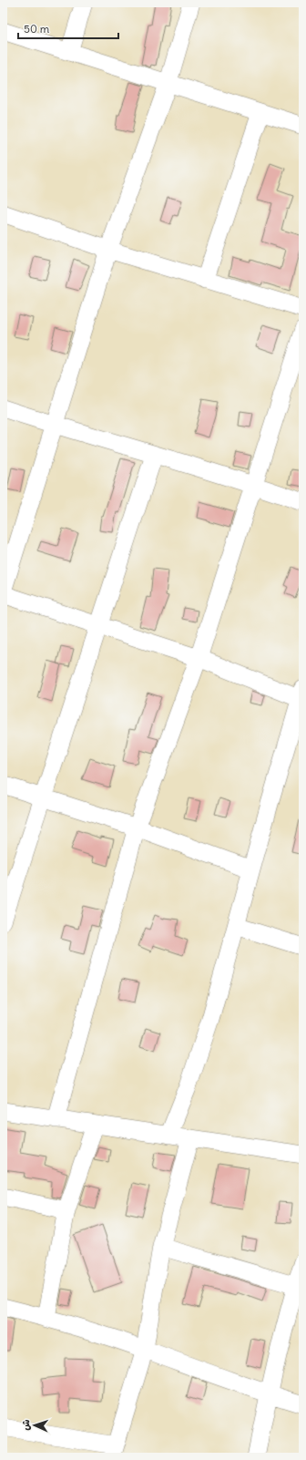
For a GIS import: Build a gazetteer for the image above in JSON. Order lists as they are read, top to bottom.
{
  "scale_bar": "50 m",
  "north": "left"
}
